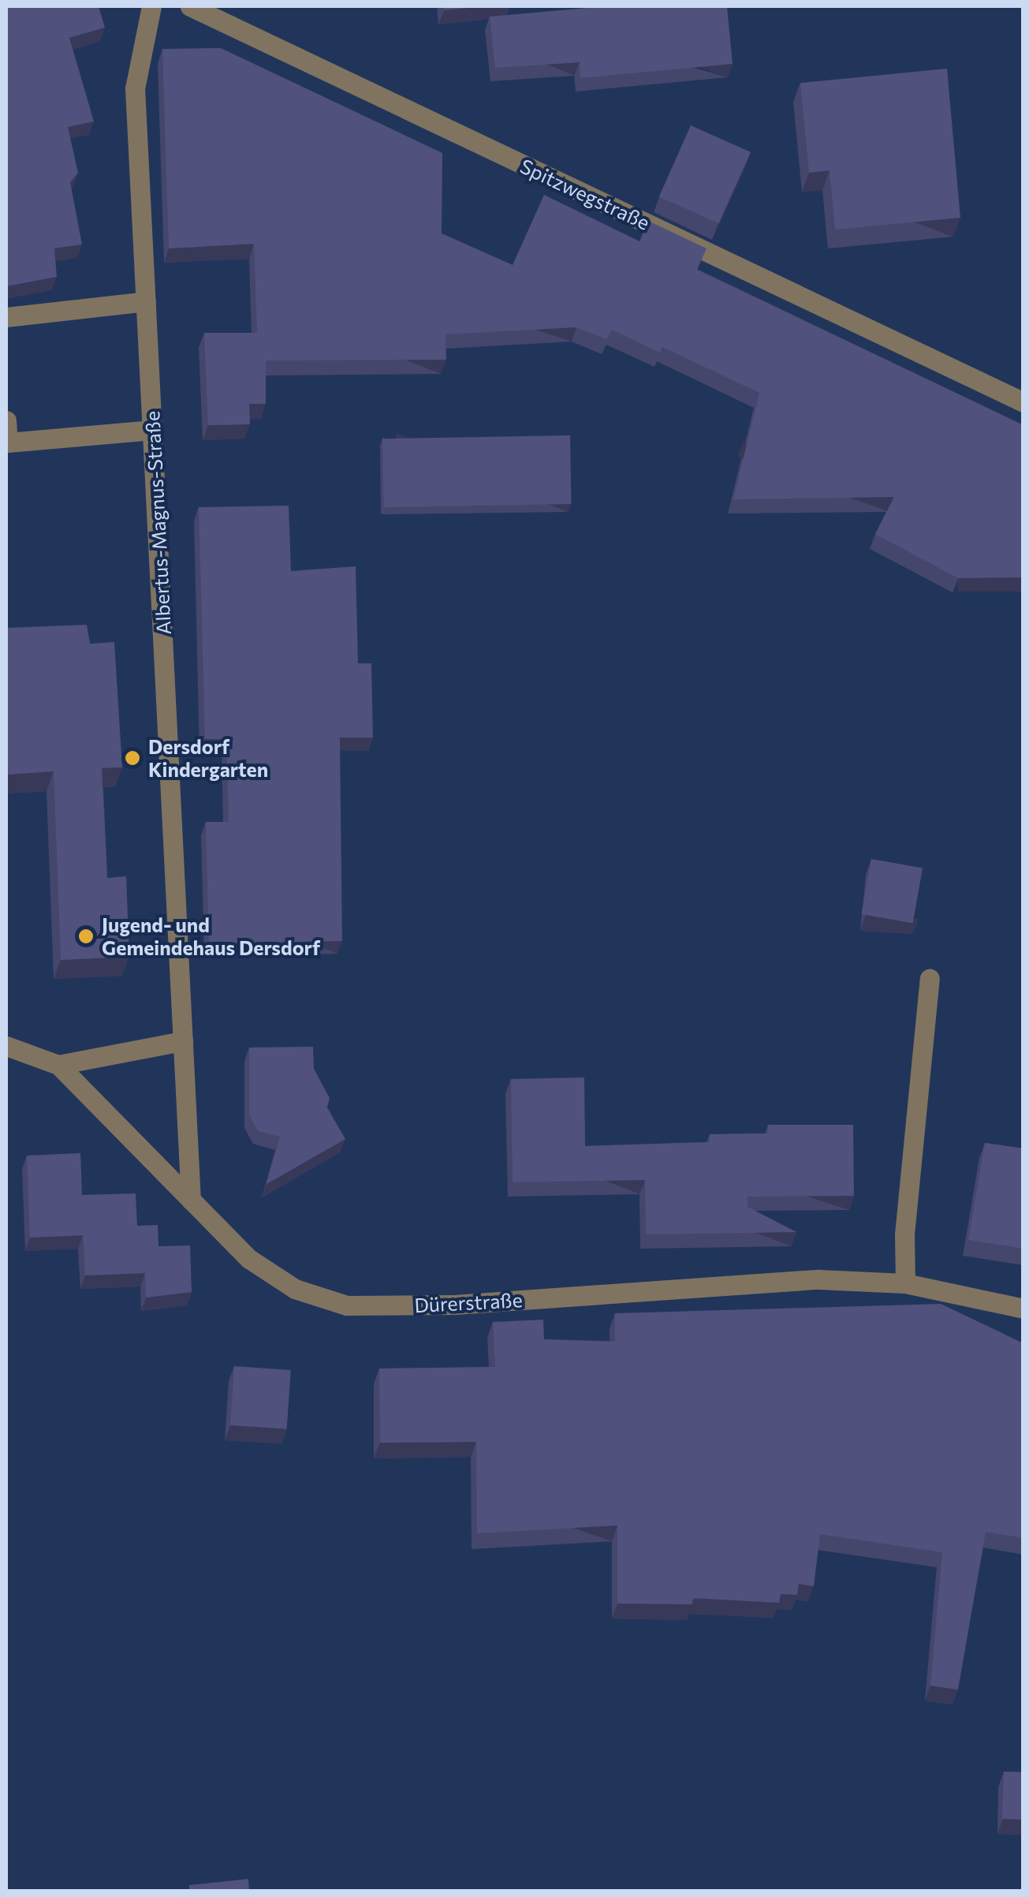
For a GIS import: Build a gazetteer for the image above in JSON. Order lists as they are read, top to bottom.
{
  "streets": {
    "street": ["Spitzwegstraße", "Albertus-Magnus-Straße", "Dürerstraße"]
  },
  "crossings": [
    ["Albertus-Magnus-Straße", "Dürerstraße"]
  ],
  "places": ["Dersdorf Kindergarten", "Jugend- und Gemeindehaus Dersdorf"]
}
